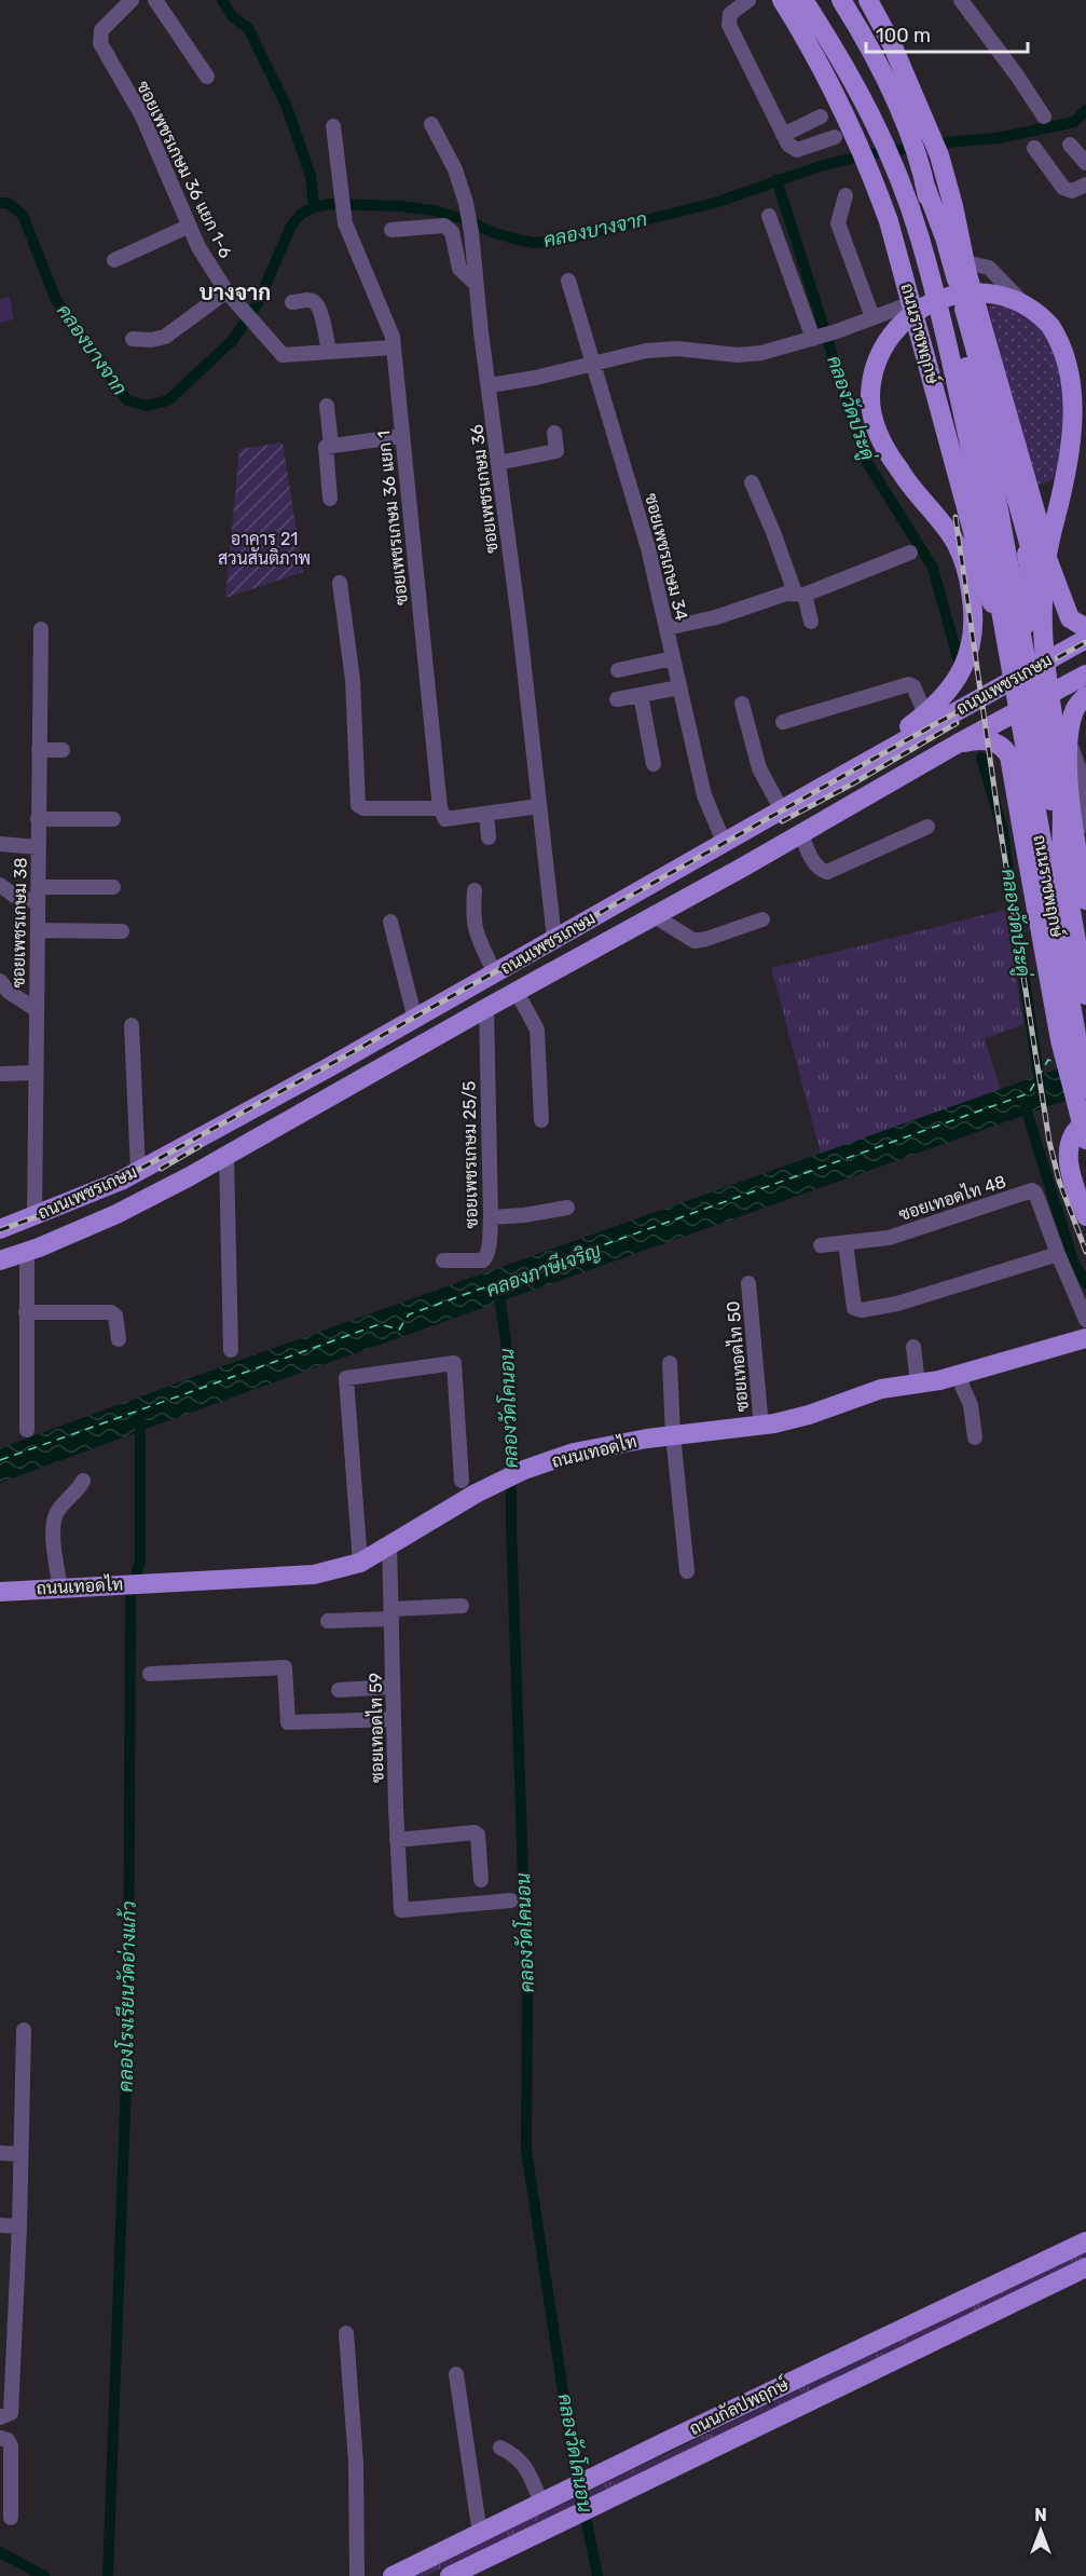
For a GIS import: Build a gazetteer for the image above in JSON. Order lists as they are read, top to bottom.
{
  "streets": {
    "main road": [
      "ถนนราชพฤกษ์",
      "ถนนเพชรเกษม",
      "ถนนเทอดไท",
      "ถนนกัลปพฤกษ์"
    ],
    "street": [
      "ซอยเพชรเกษม 36 แยก 1-6",
      "ซอยเพชรเกษม 36",
      "ซอยเพชรเกษม 36 แยก 1",
      "ซอยเพชรเกษม 34",
      "ซอยเพชรเกษม 38",
      "ซอยเพชรเกษม 25/5",
      "ซอยเทอดไท 48",
      "ซอยเทอดไท 50",
      "ซอยเทอดไท 59"
    ]
  },
  "crossings": [
    ["ซอยเพชรเกษม 36 แยก 1-6", "ซอยเพชรเกษม 36 แยก 1"],
    ["ถนนราชพฤกษ์", "ถนนเพชรเกษม"],
    ["ซอยเพชรเกษม 36", "ถนนเพชรเกษม"],
    ["ซอยเพชรเกษม 34", "ถนนเพชรเกษม"],
    ["ถนนเพชรเกษม", "ซอยเพชรเกษม 38"],
    ["ถนนเพชรเกษม", "ซอยเพชรเกษม 25/5"],
    ["ซอยเทอดไท 50", "ถนนเทอดไท"],
    ["ถนนเทอดไท", "ซอยเทอดไท 59"]
  ],
  "districts": ["บางจาก"],
  "water": [
    "คลองบางจาก",
    "คลองวัดประดู่",
    "คลองภาษีเจริญ",
    "คลองวัดโคนอน",
    "คลองโรงเรียนวัดอ่างแก้ว"
  ],
  "parks": ["อาคาร 21 สวนสันติภาพ"],
  "scale_bar": "100 m",
  "north": "top"
}
